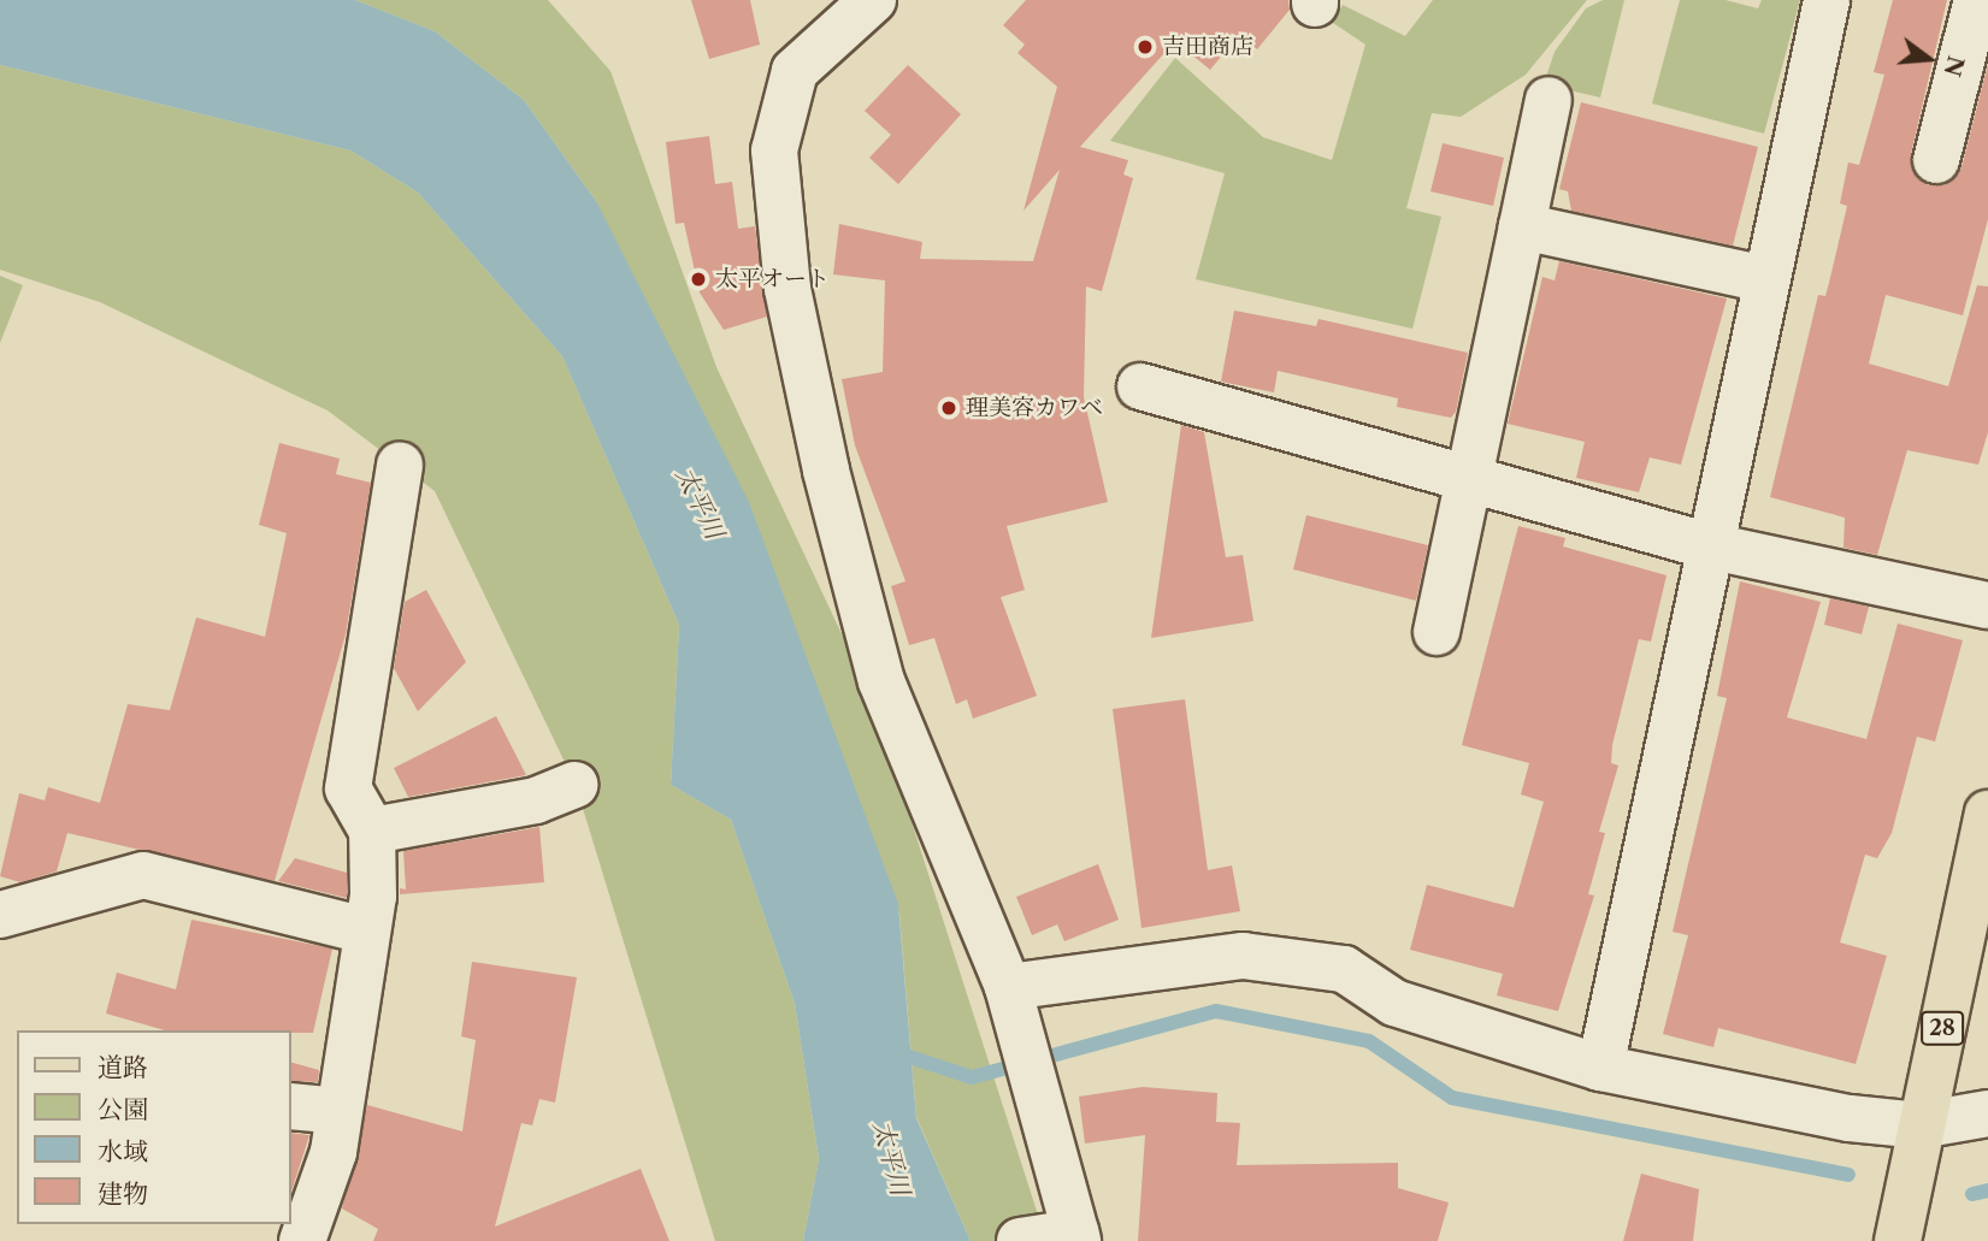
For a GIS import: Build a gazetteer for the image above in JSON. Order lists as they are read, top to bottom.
{
  "streets": {
    "main road": ["28"]
  },
  "water": ["太平川"],
  "places": ["吉田商店", "太平オート", "理美容カワベ"],
  "legend": [
    "道路",
    "公園",
    "水域",
    "建物"
  ],
  "north": "right"
}
